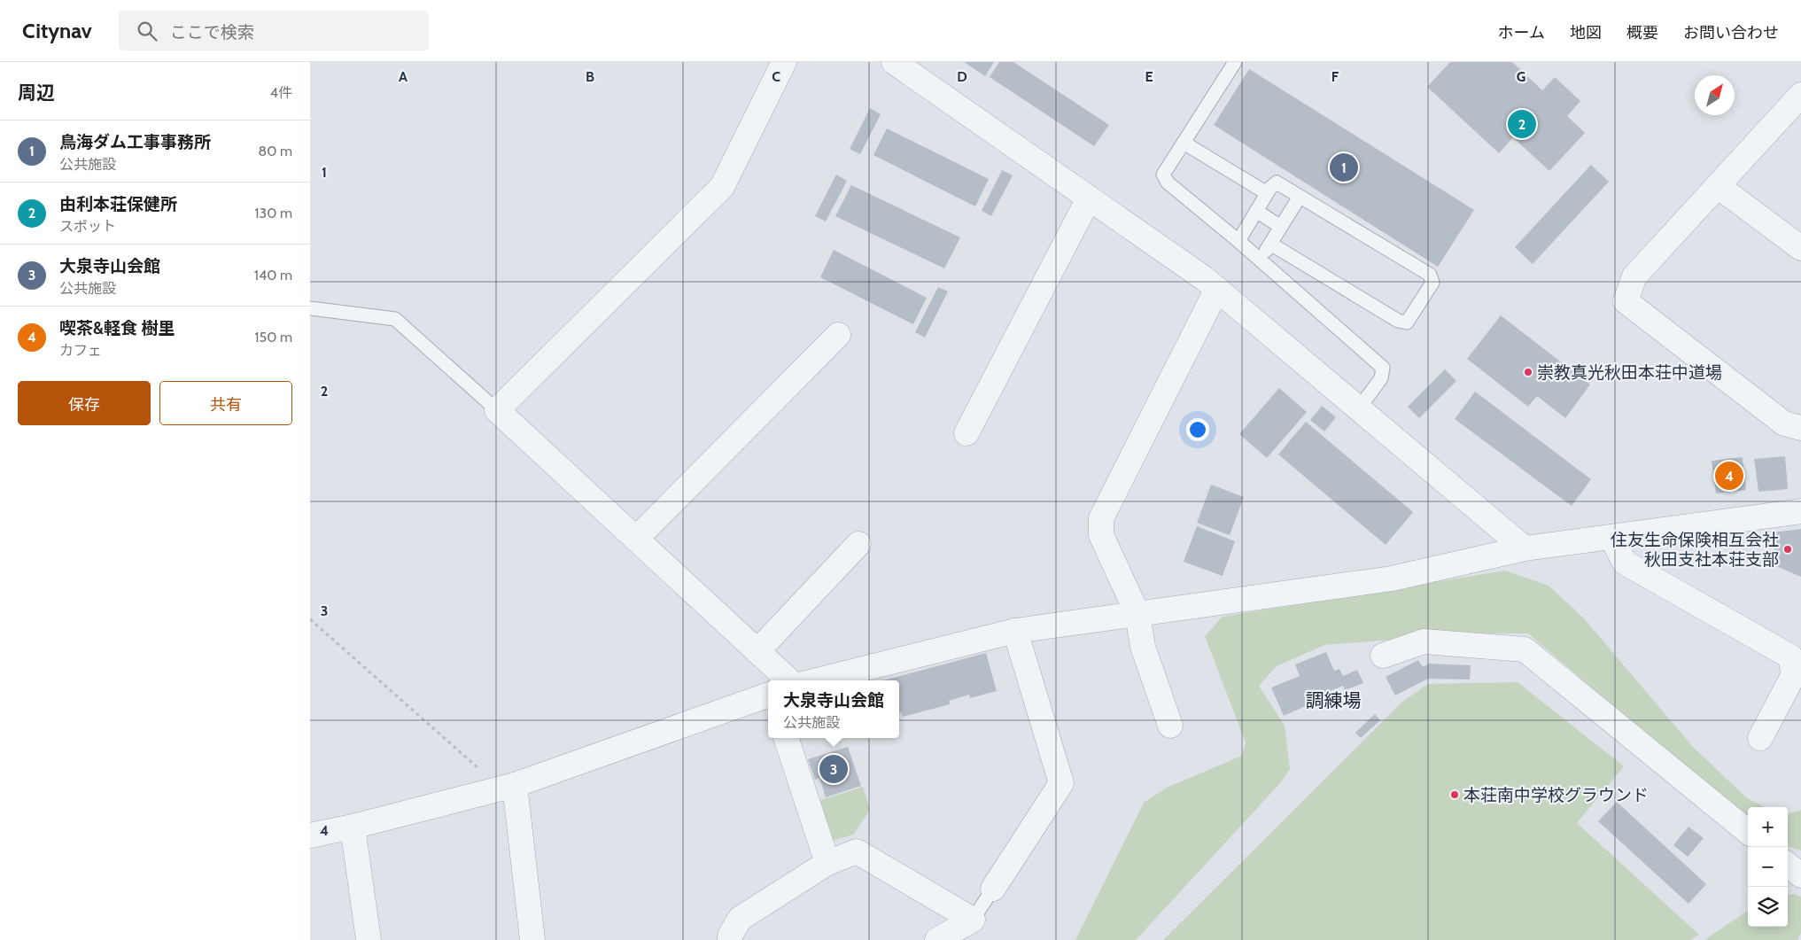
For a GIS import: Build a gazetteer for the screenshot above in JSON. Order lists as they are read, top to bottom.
{
  "districts": ["調練場"],
  "places": ["崇教真光秋田本荘中道場", "住友生命保険相互会社 秋田支社本荘支部", "本荘南中学校グラウンド"],
  "north": "top right",
  "page": {
    "header": "Citynav",
    "search": "ここで検索",
    "nav": [
      "ホーム",
      "地図",
      "概要",
      "お問い合わせ"
    ],
    "heading": ["周辺", "4件"],
    "pins": [
      "2",
      "1",
      "4",
      "3"
    ],
    "list": [
      {
        "mark": "1",
        "name": "鳥海ダム工事事務所",
        "note": "公共施設",
        "value": "80 m"
      },
      {
        "mark": "2",
        "name": "由利本荘保健所",
        "note": "スポット",
        "value": "130 m"
      },
      {
        "mark": "3",
        "name": "大泉寺山会館",
        "note": "公共施設",
        "value": "140 m"
      },
      {
        "mark": "4",
        "name": "喫茶&軽食 樹里",
        "note": "カフェ",
        "value": "150 m"
      }
    ],
    "buttons": ["保存", "共有"],
    "popup": ["大泉寺山会館", "公共施設"],
    "map_buttons": ["+", "−"]
  },
  "grid": {
    "columns": [
      "A",
      "B",
      "C",
      "D",
      "E",
      "F",
      "G"
    ],
    "rows": [
      "1",
      "2",
      "3",
      "4"
    ]
  }
}
